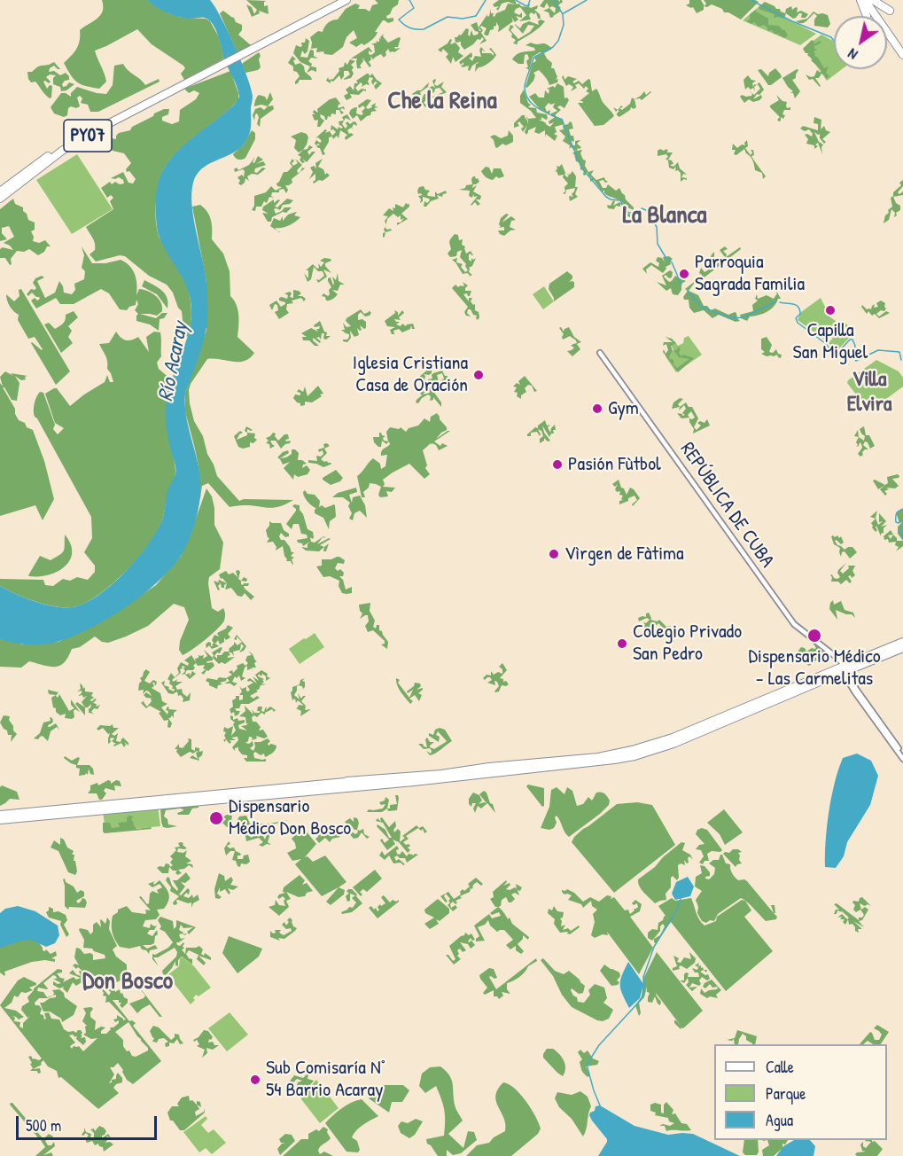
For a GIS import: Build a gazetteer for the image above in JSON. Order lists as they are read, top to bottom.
{
  "streets": {
    "highway": ["PY07"],
    "main road": ["REPÚBLICA DE CUBA"]
  },
  "districts": [
    "Che la Reina",
    "La Blanca",
    "Villa Elvira",
    "Don Bosco"
  ],
  "water": ["Río Acaray"],
  "places": [
    "Parroquia Sagrada Familia",
    "Capilla San Miguel",
    "Iglesia Cristiana Casa de Oración",
    "Gym",
    "Pasión Fùtbol",
    "Vìrgen de Fàtima",
    "Dispensario Médico - Las Carmelitas",
    "Colegio Privado San Pedro",
    "Dispensario Médico Don Bosco",
    "Sub Comisaría N° 54 Barrio Acaray"
  ],
  "legend": ["Calle", "Parque", "Agua"],
  "scale_bar": "500 m",
  "north": "bottom left"
}
